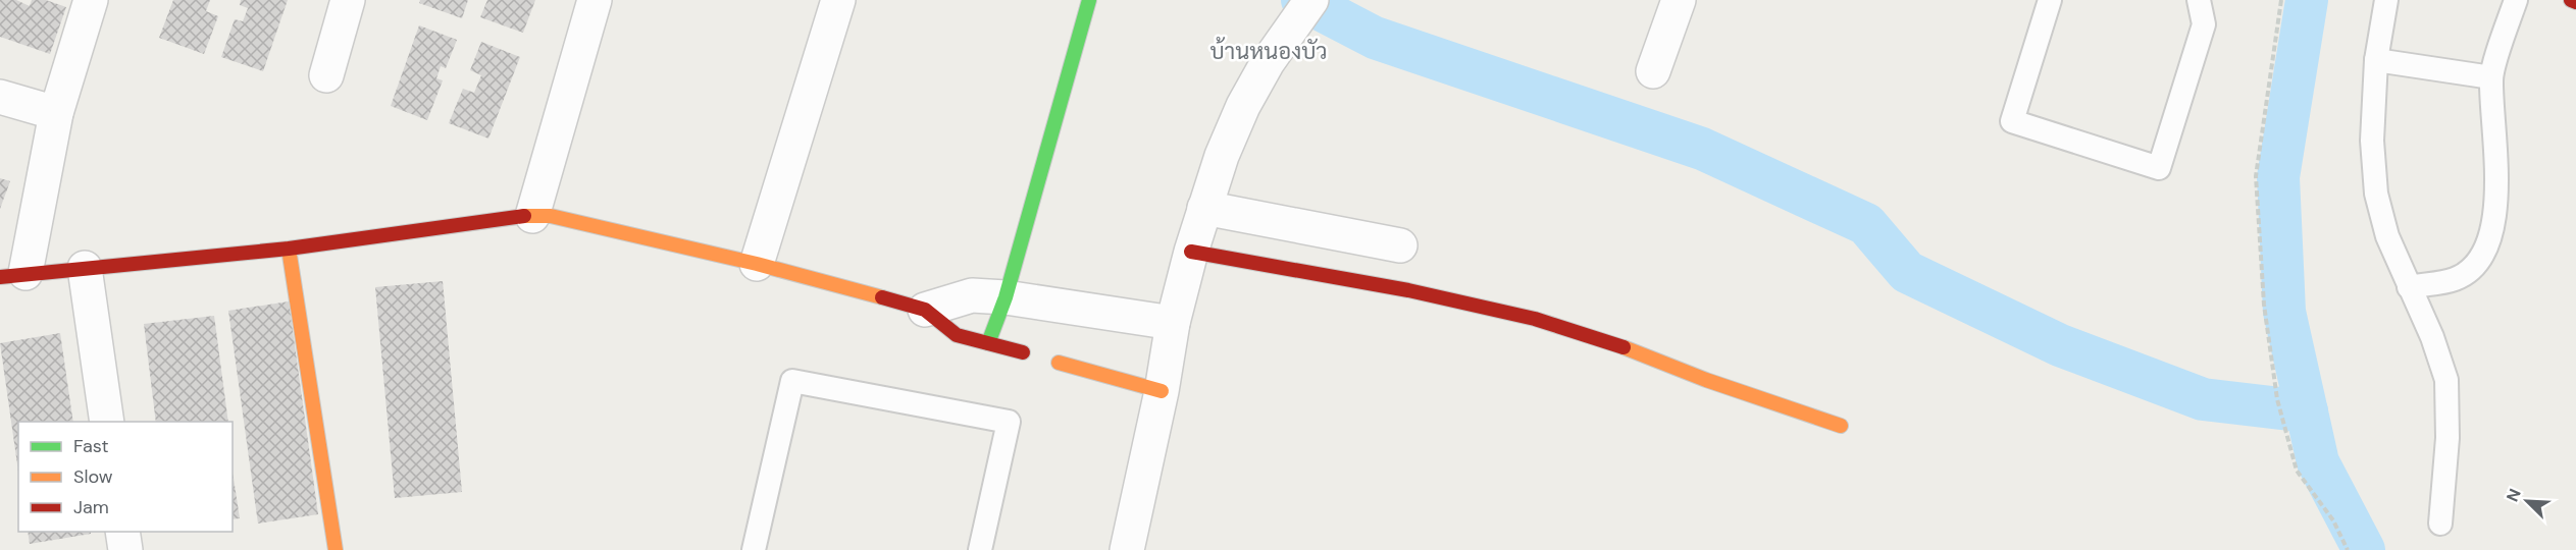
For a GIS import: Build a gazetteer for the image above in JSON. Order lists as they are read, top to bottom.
{
  "districts": ["บ้านหนองบัว"],
  "legend": ["Fast", "Slow", "Jam"],
  "north": "top left"
}
